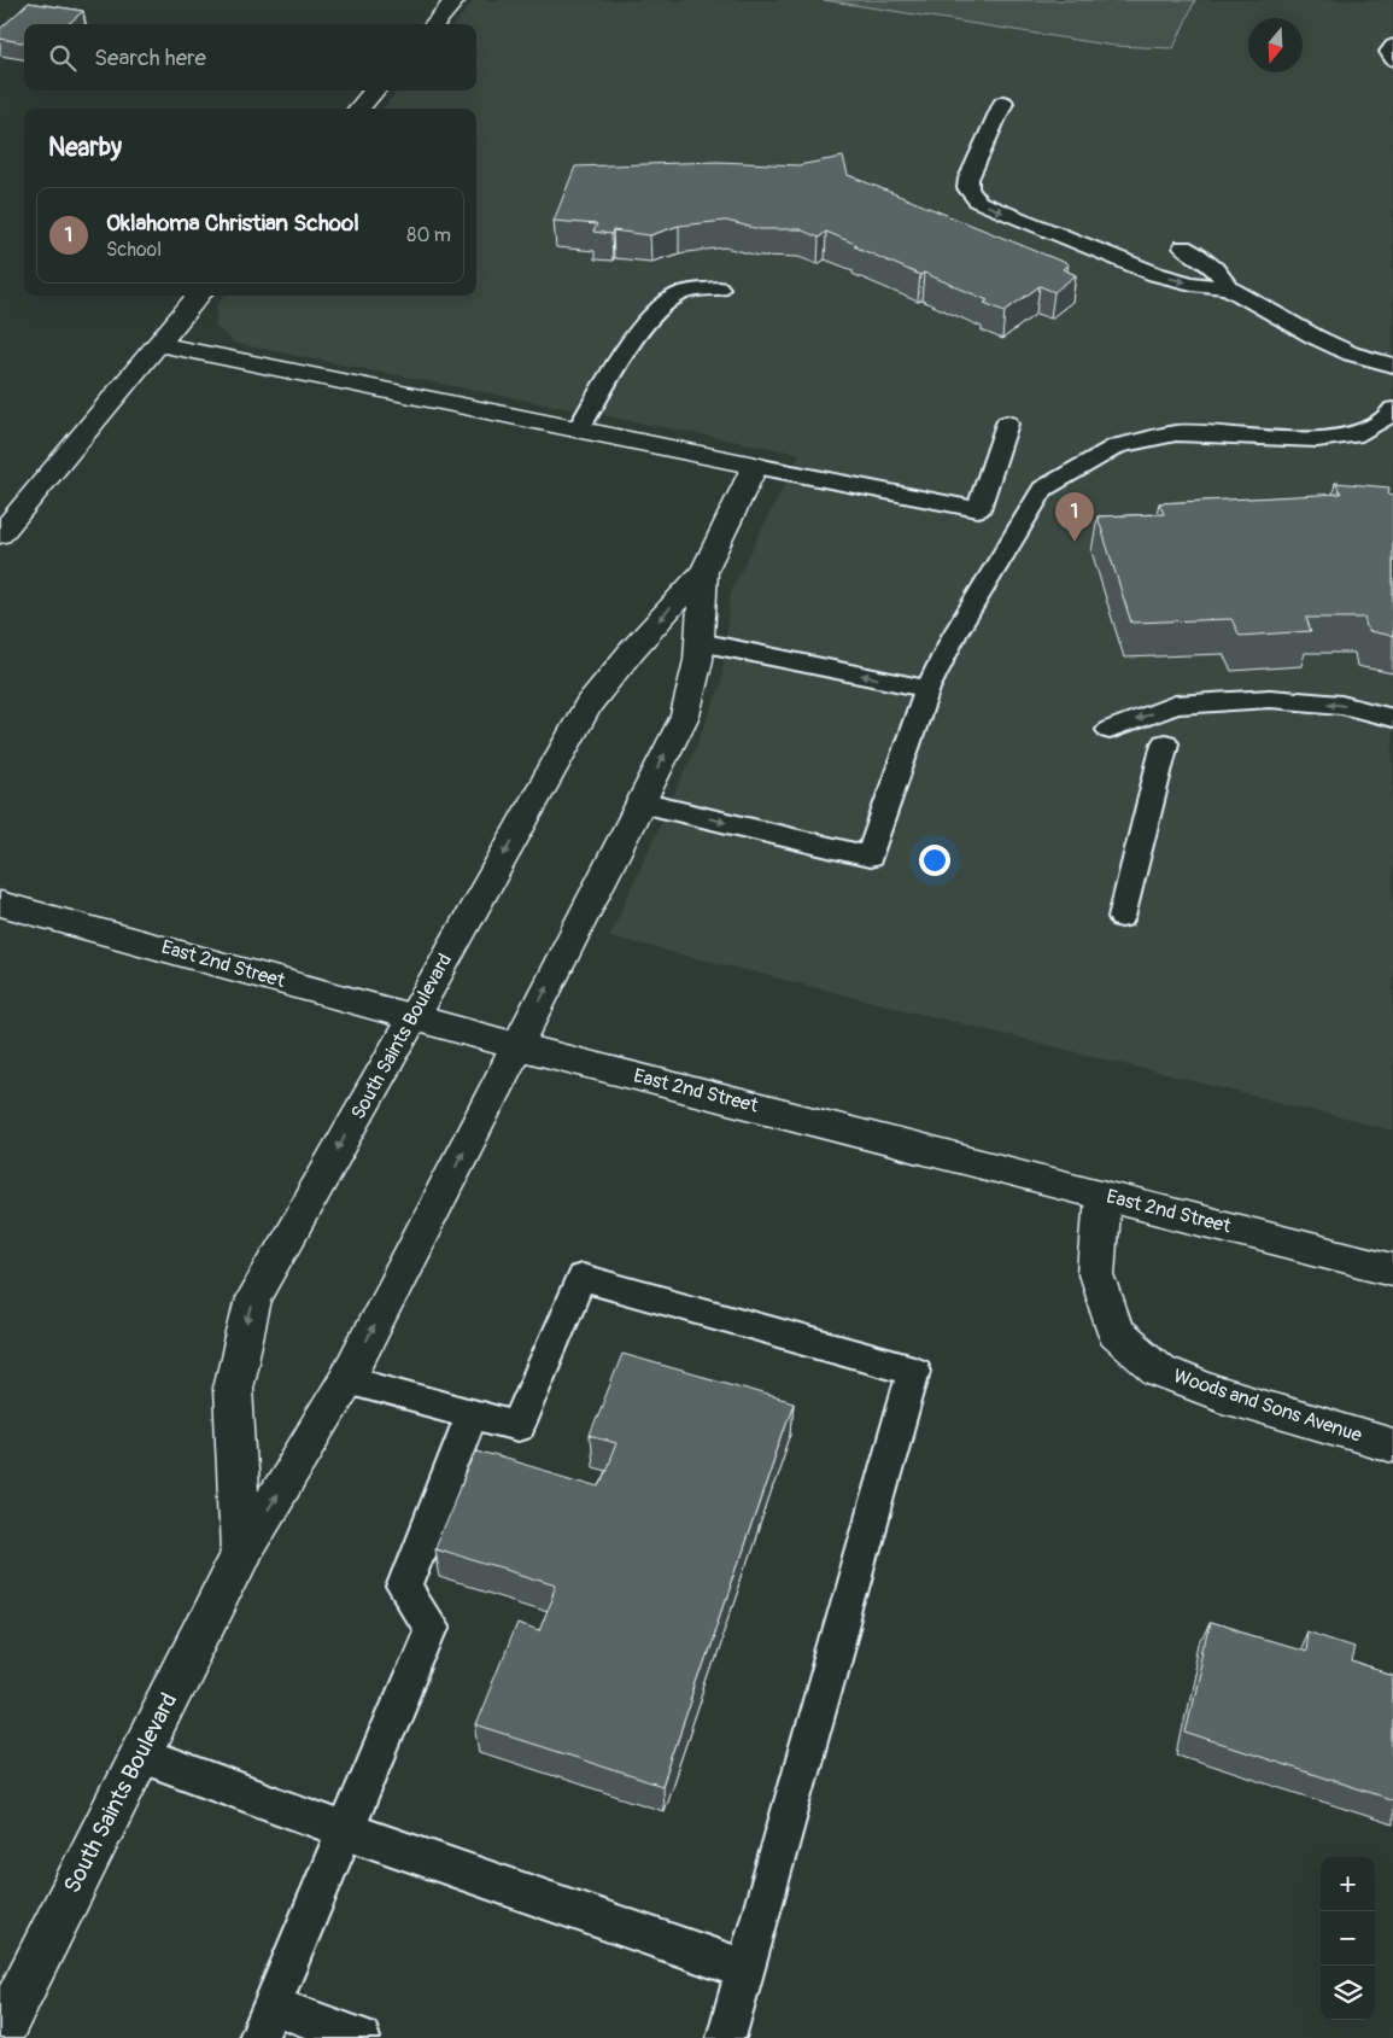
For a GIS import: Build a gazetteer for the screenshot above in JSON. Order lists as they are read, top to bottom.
{
  "streets": {
    "street": ["East 2nd Street", "South Saints Boulevard", "Woods and Sons Avenue"]
  },
  "crossings": [
    ["East 2nd Street", "South Saints Boulevard"],
    ["East 2nd Street", "Woods and Sons Avenue"]
  ],
  "north": "bottom",
  "page": {
    "search": "Search here",
    "heading": "Nearby",
    "list": [
      {
        "mark": "1",
        "name": "Oklahoma Christian School",
        "note": "School",
        "value": "80 m"
      }
    ],
    "pins": "1",
    "map_buttons": ["+", "−"]
  }
}
